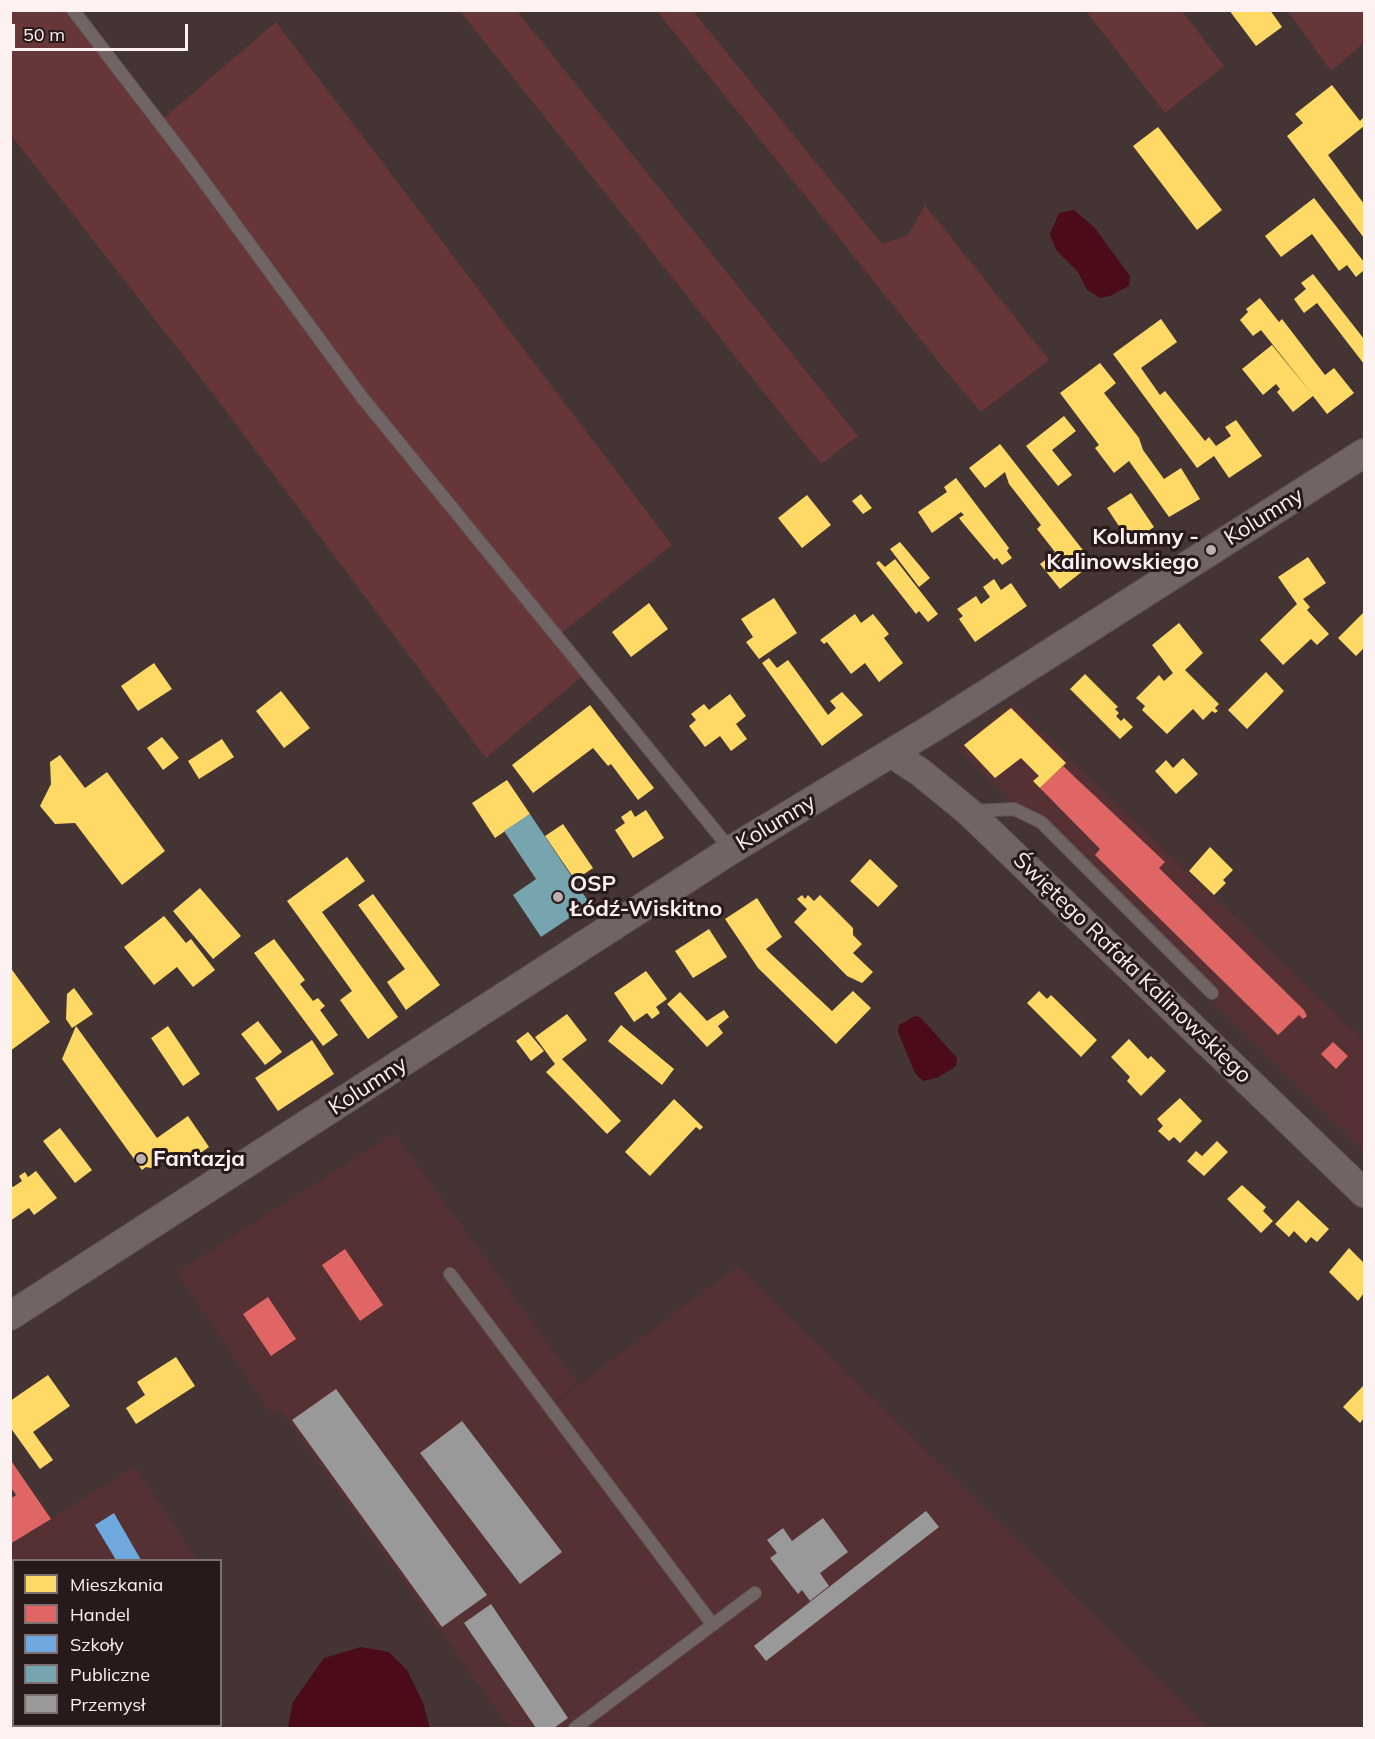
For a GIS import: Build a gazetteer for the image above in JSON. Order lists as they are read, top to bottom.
{
  "streets": {
    "street": ["Kolumny", "Świętego Rafała Kalinowskiego"]
  },
  "crossings": [
    ["Kolumny", "Świętego Rafała Kalinowskiego"]
  ],
  "places": ["Kolumny - Kalinowskiego", "OSP Łódź-Wiskitno", "Fantazja"],
  "legend": [
    "Mieszkania",
    "Handel",
    "Szkoły",
    "Publiczne",
    "Przemysł"
  ],
  "scale_bar": "50 m"
}
